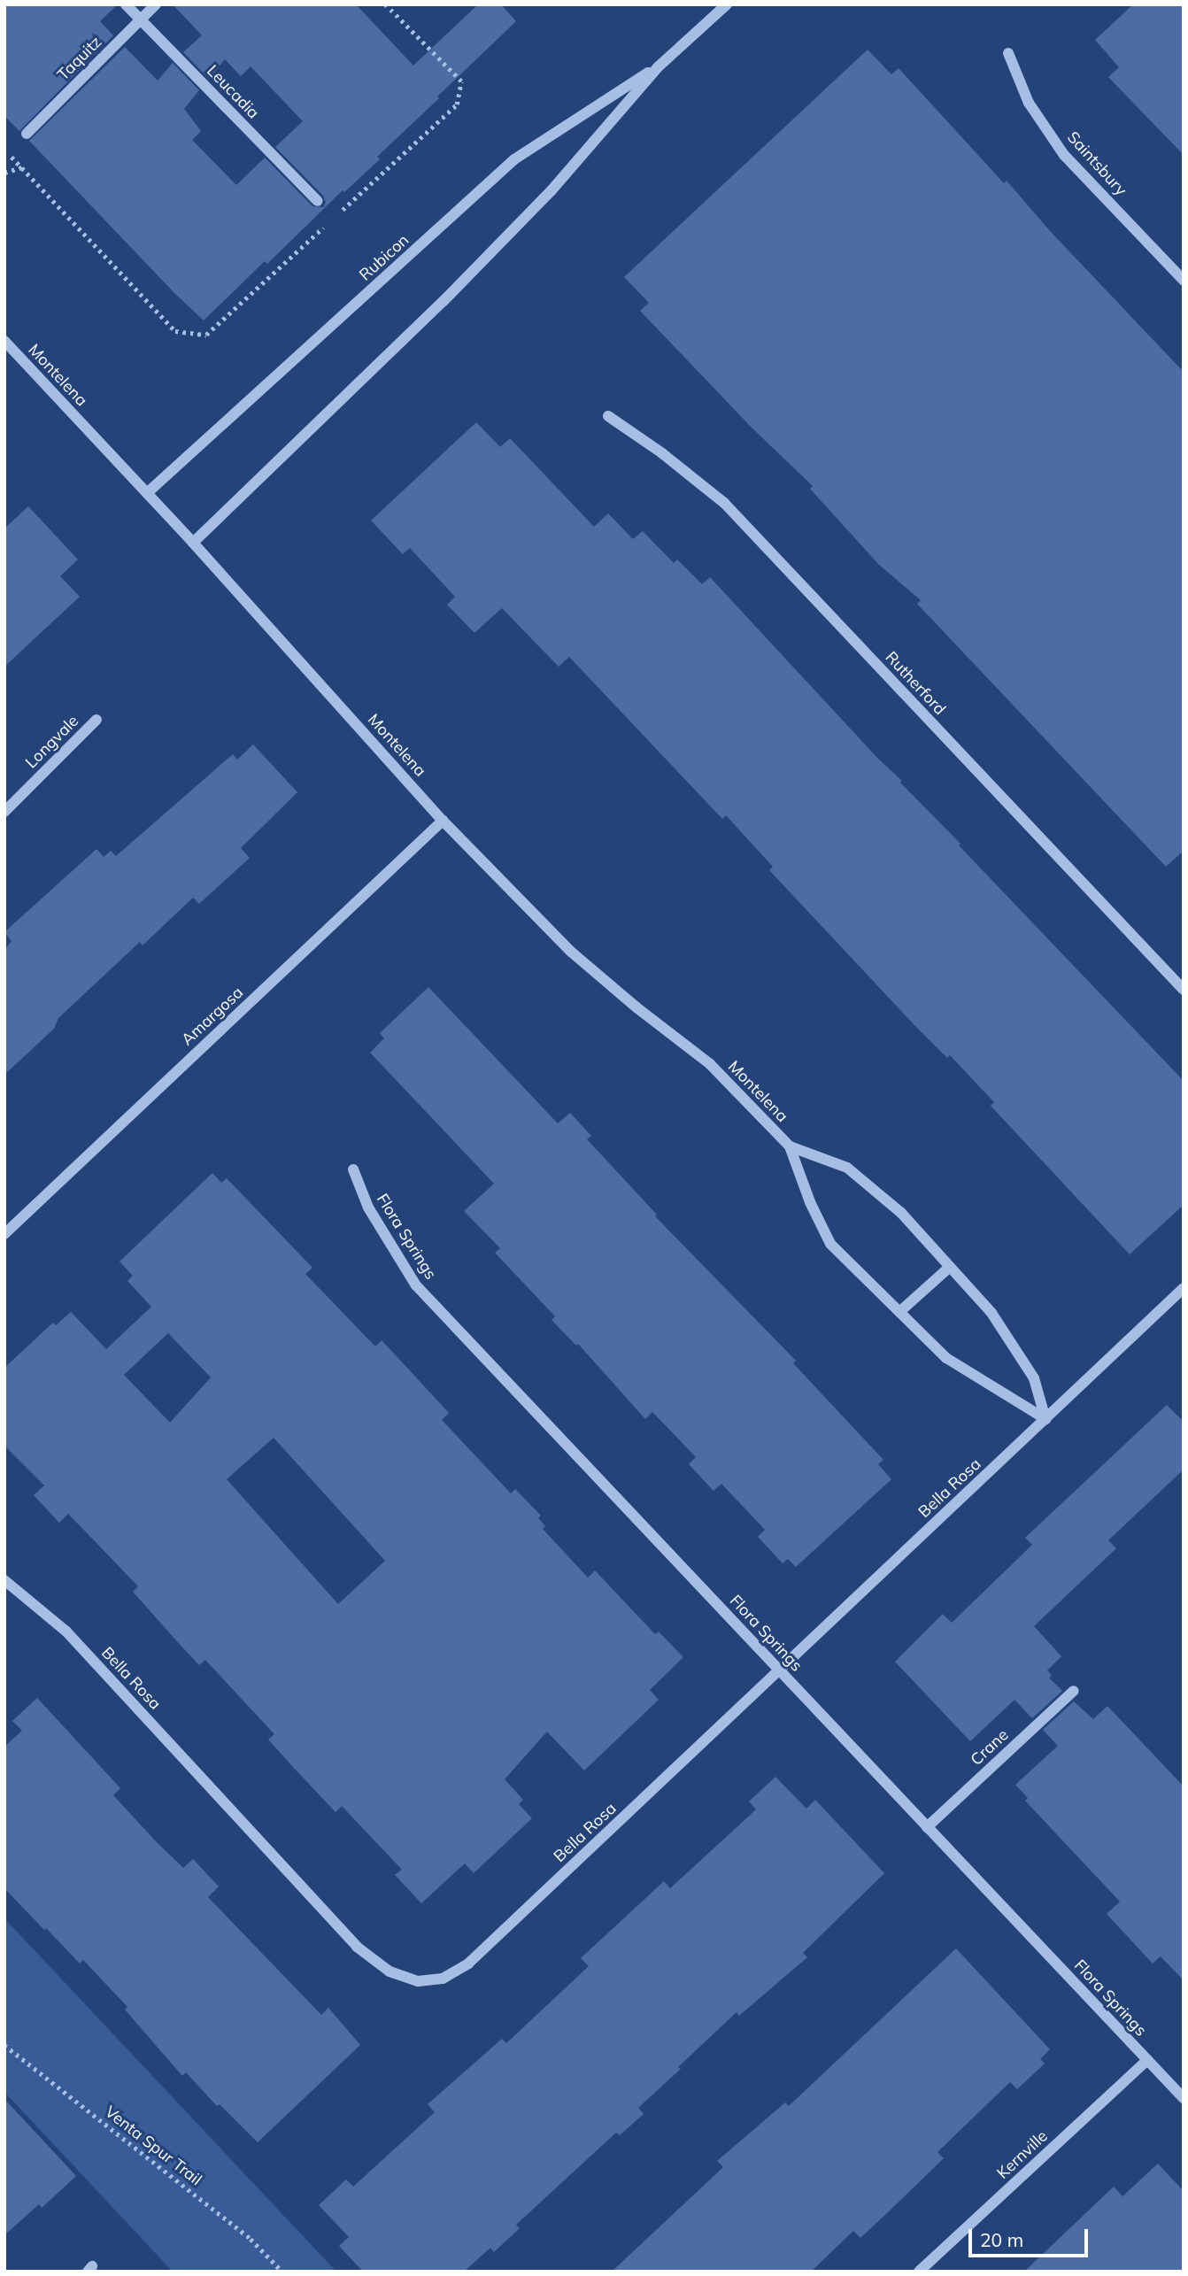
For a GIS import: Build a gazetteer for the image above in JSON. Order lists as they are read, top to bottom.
{
  "streets": {
    "street": [
      "Taquitz",
      "Leucadia",
      "Saintsbury",
      "Rubicon",
      "Montelena",
      "Rutherford",
      "Longvale",
      "Amargosa",
      "Flora Springs",
      "Bella Rosa",
      "Crane",
      "Kernville"
    ],
    "path": ["Venta Spur Trail"]
  },
  "crossings": [
    ["Taquitz", "Leucadia"],
    ["Rubicon", "Montelena"],
    ["Montelena", "Amargosa"],
    ["Montelena", "Bella Rosa"],
    ["Flora Springs", "Bella Rosa"],
    ["Flora Springs", "Crane"],
    ["Flora Springs", "Kernville"]
  ],
  "scale_bar": "20 m"
}
